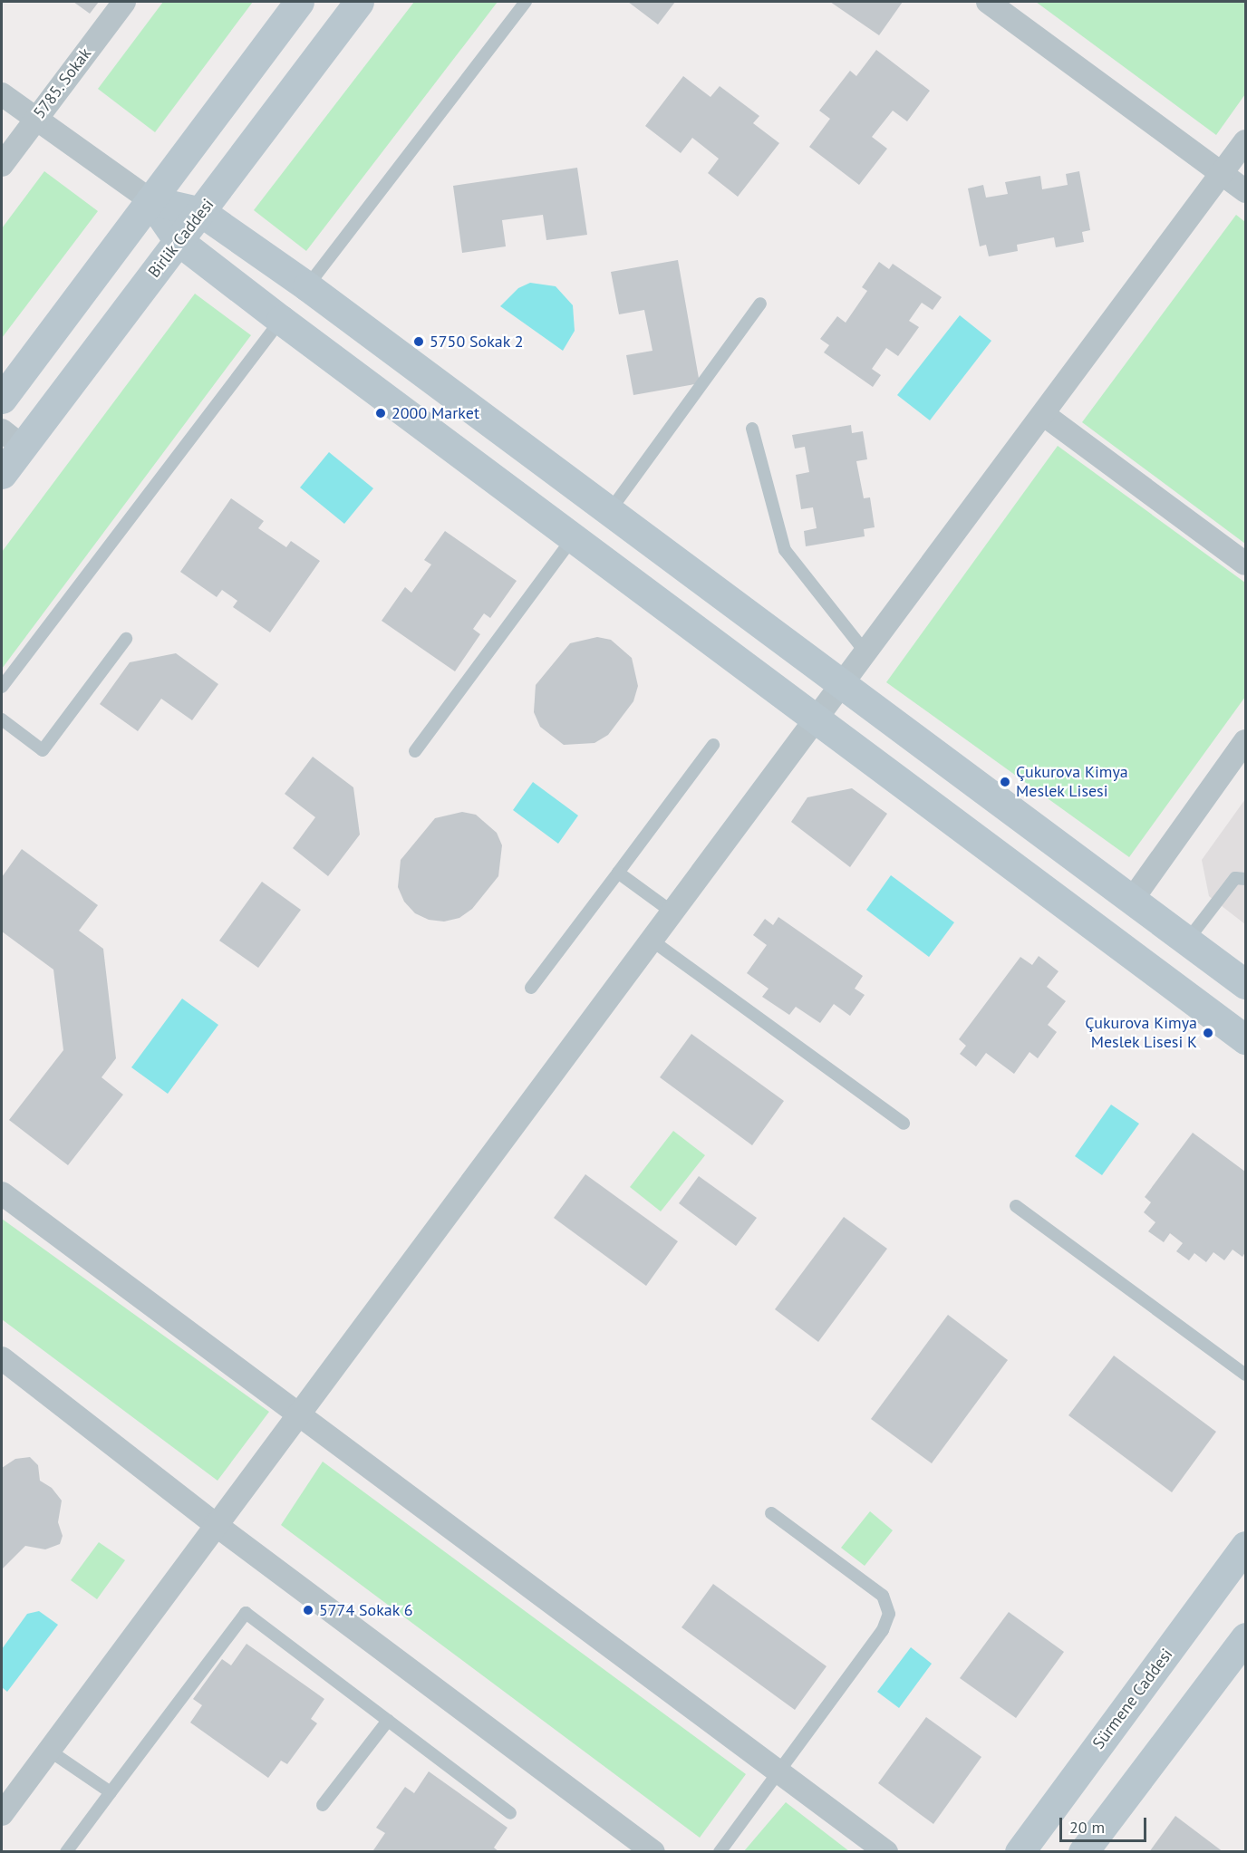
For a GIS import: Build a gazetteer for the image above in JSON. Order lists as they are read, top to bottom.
{
  "streets": {
    "street": ["5785. Sokak", "Birlik Caddesi", "Sürmene Caddesi"]
  },
  "places": [
    "5750 Sokak 2",
    "2000 Market",
    "Çukurova Kimya Meslek Lisesi",
    "Çukurova Kimya Meslek Lisesi K",
    "5774 Sokak 6"
  ],
  "scale_bar": "20 m"
}
